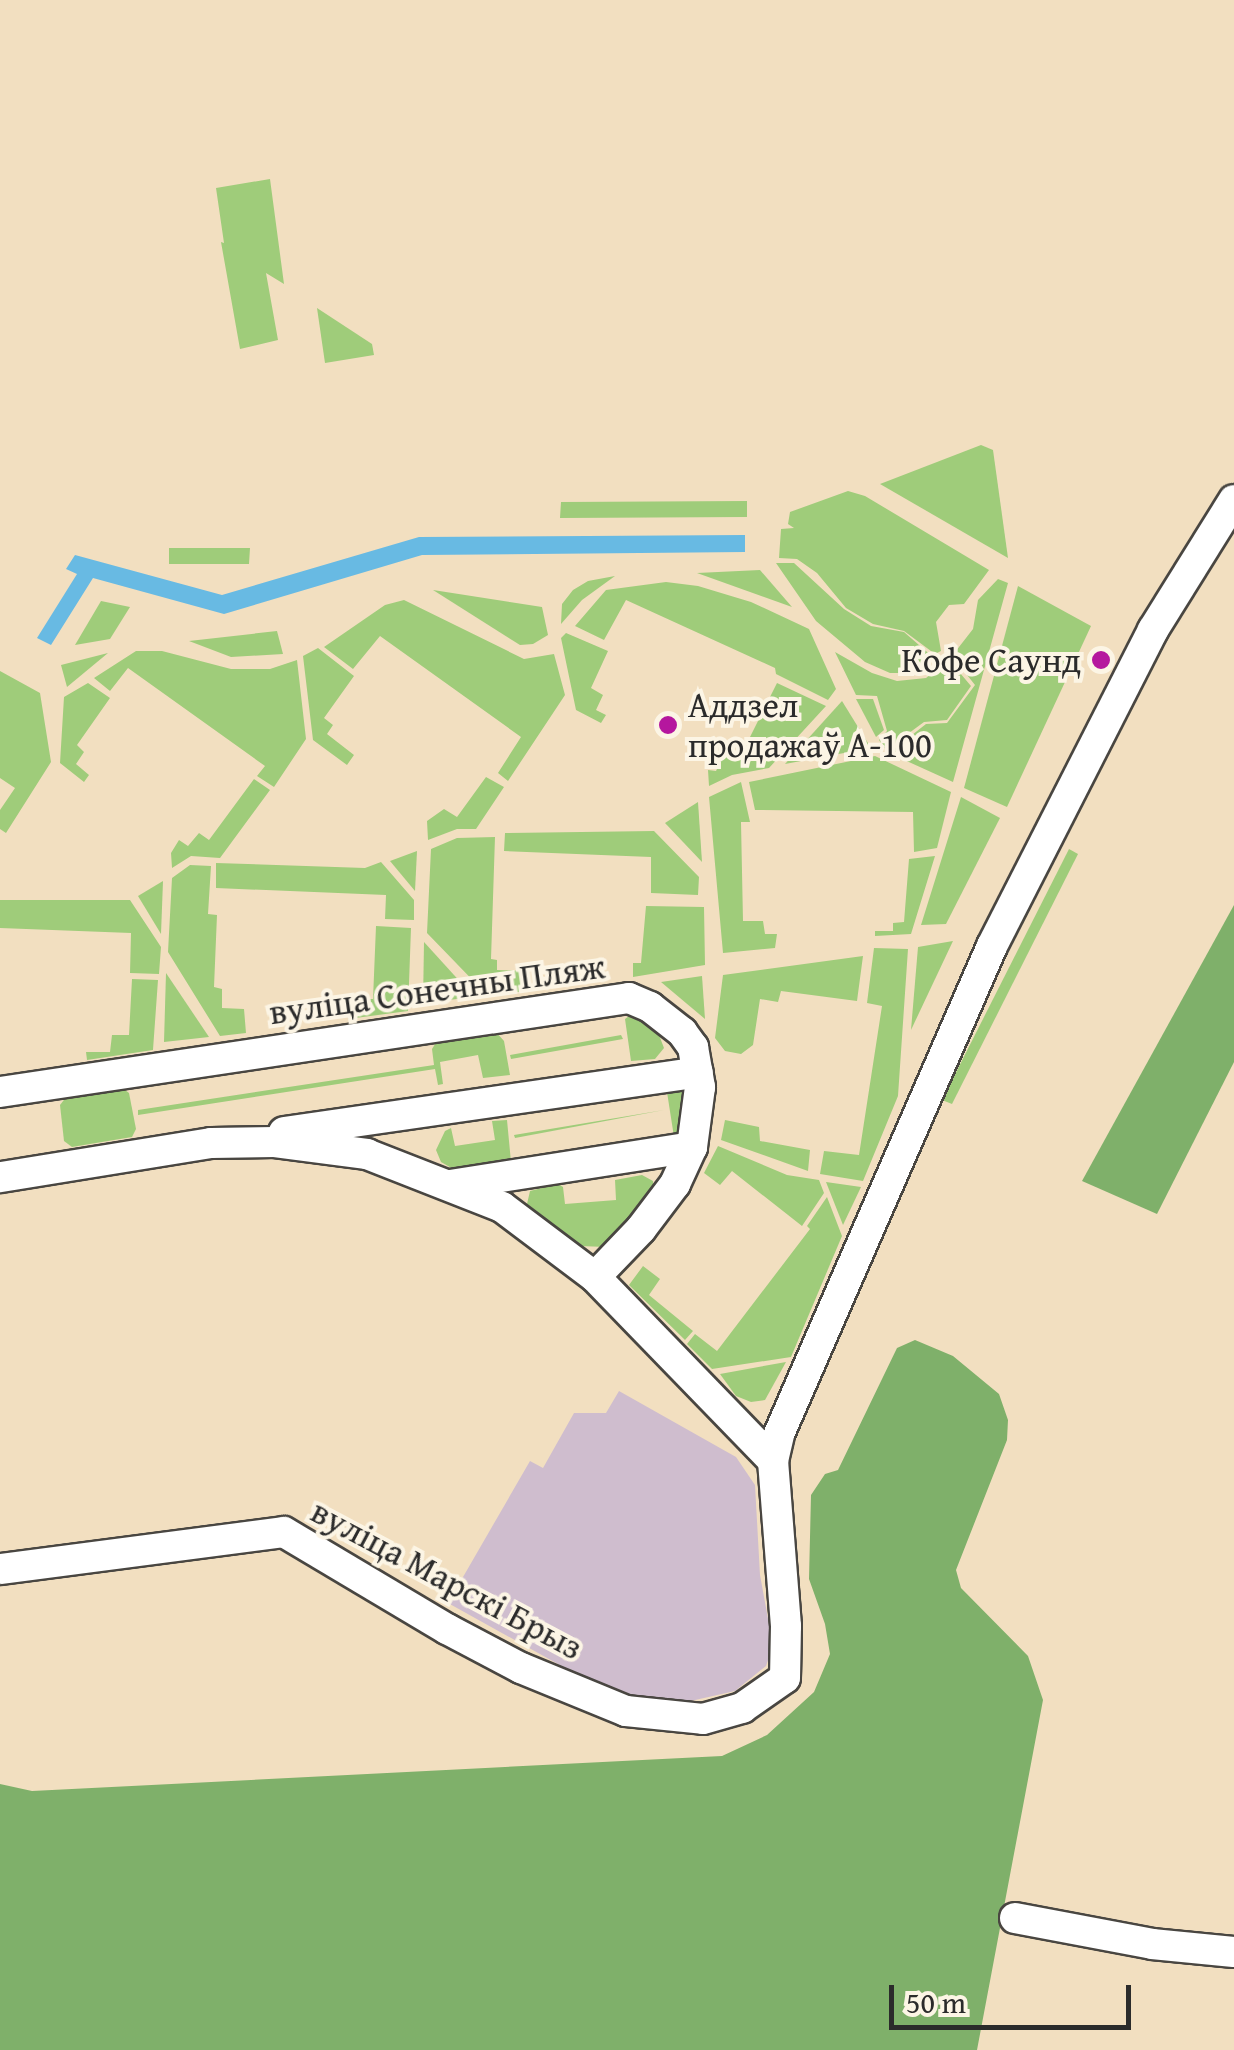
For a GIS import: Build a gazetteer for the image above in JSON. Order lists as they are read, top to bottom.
{
  "streets": {
    "street": ["вуліца Сонечны Пляж", "вуліца Марскі Брыз"]
  },
  "places": ["Кофе Саунд", "Аддзел продажаў А-100"],
  "scale_bar": "50 m"
}
